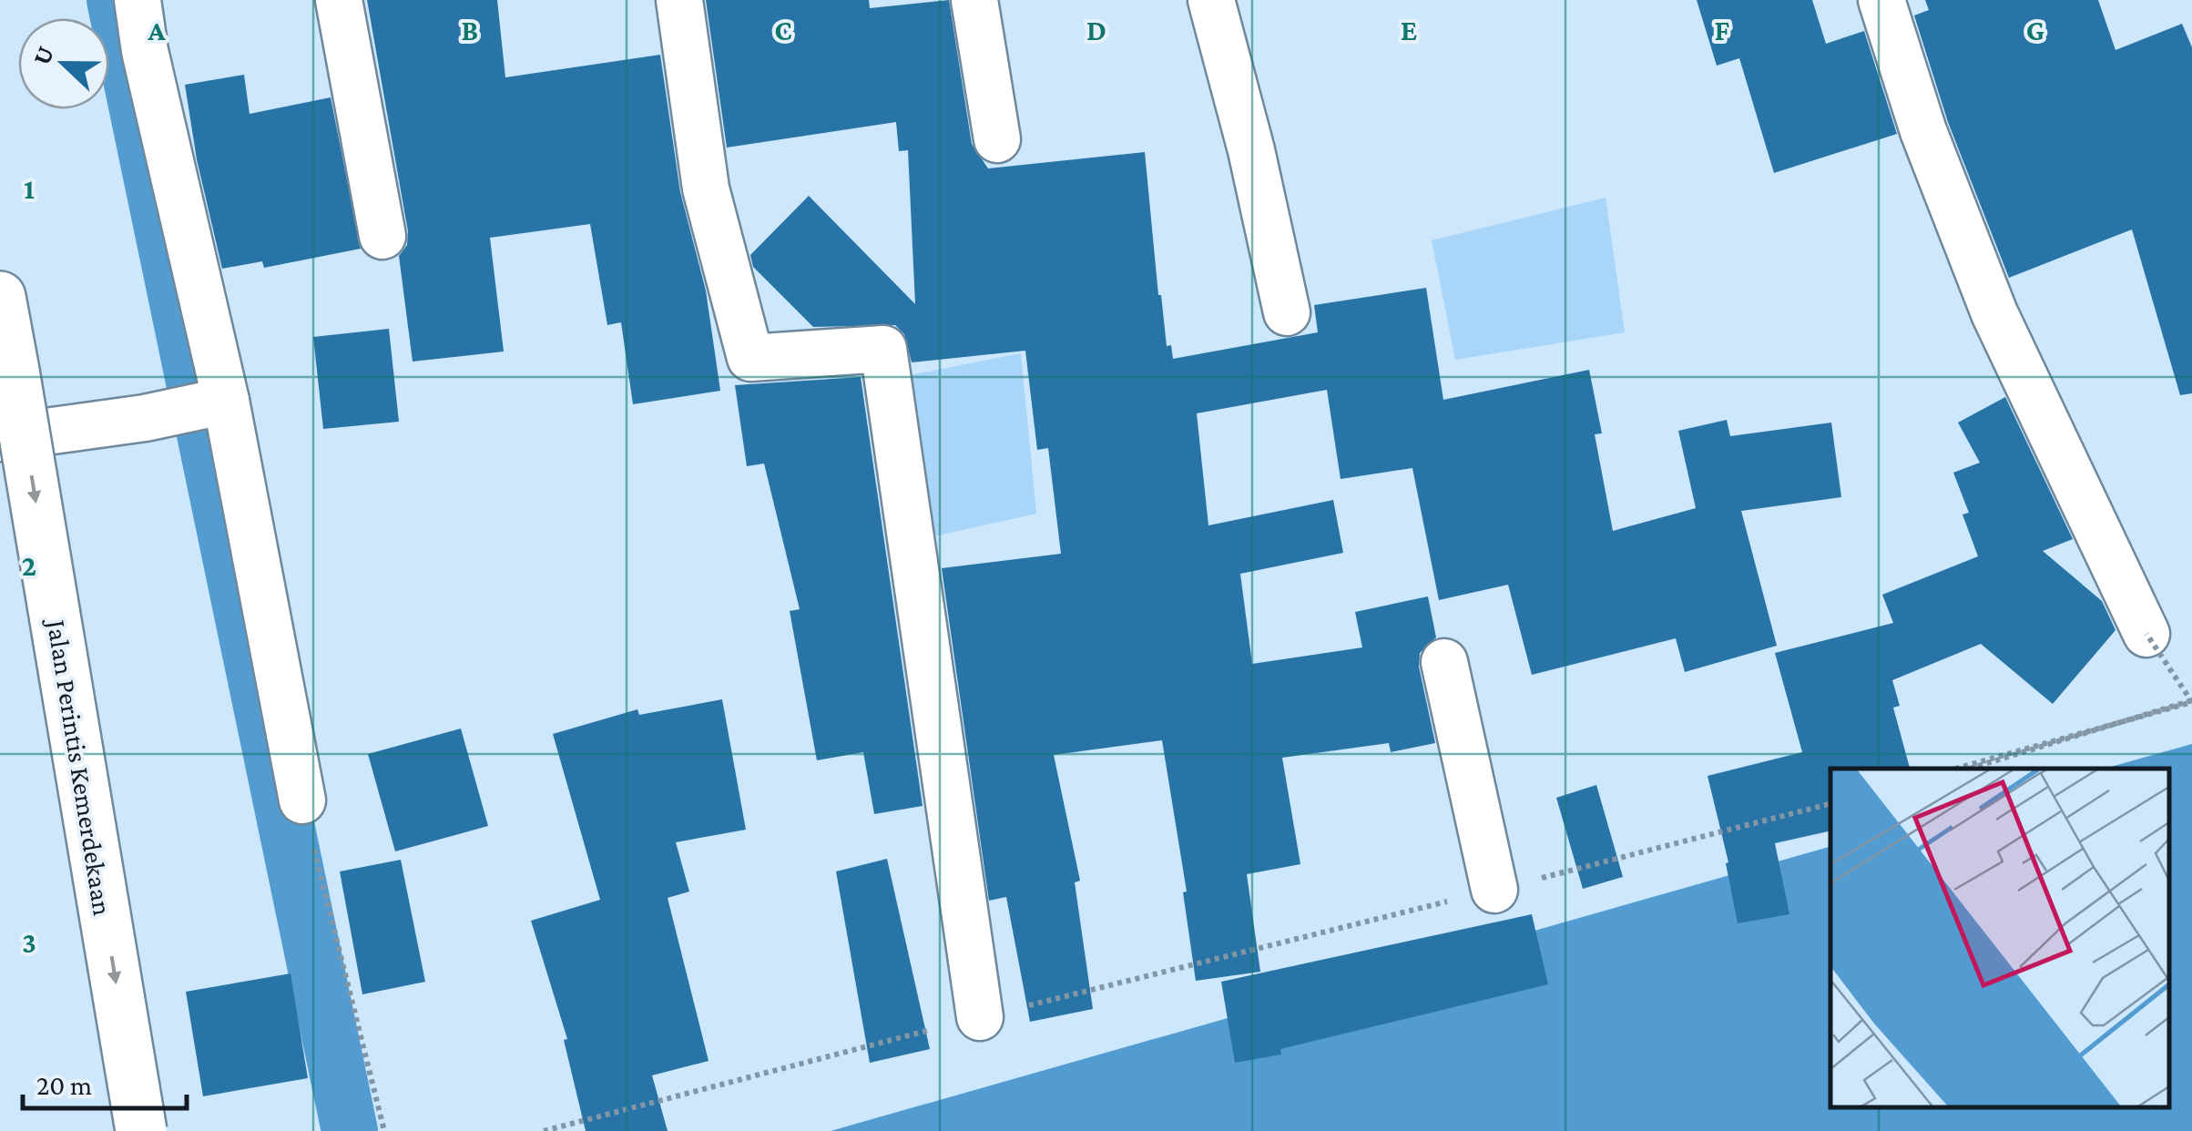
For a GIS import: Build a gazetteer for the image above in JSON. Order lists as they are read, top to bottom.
{
  "streets": {
    "highway": ["Jalan Perintis Kemerdekaan"]
  },
  "one_way": ["Jalan Perintis Kemerdekaan"],
  "scale_bar": "20 m",
  "north": "left",
  "grid": {
    "columns": [
      "A",
      "B",
      "C",
      "D",
      "E",
      "F",
      "G"
    ],
    "rows": ["1", "2", "3"]
  }
}
